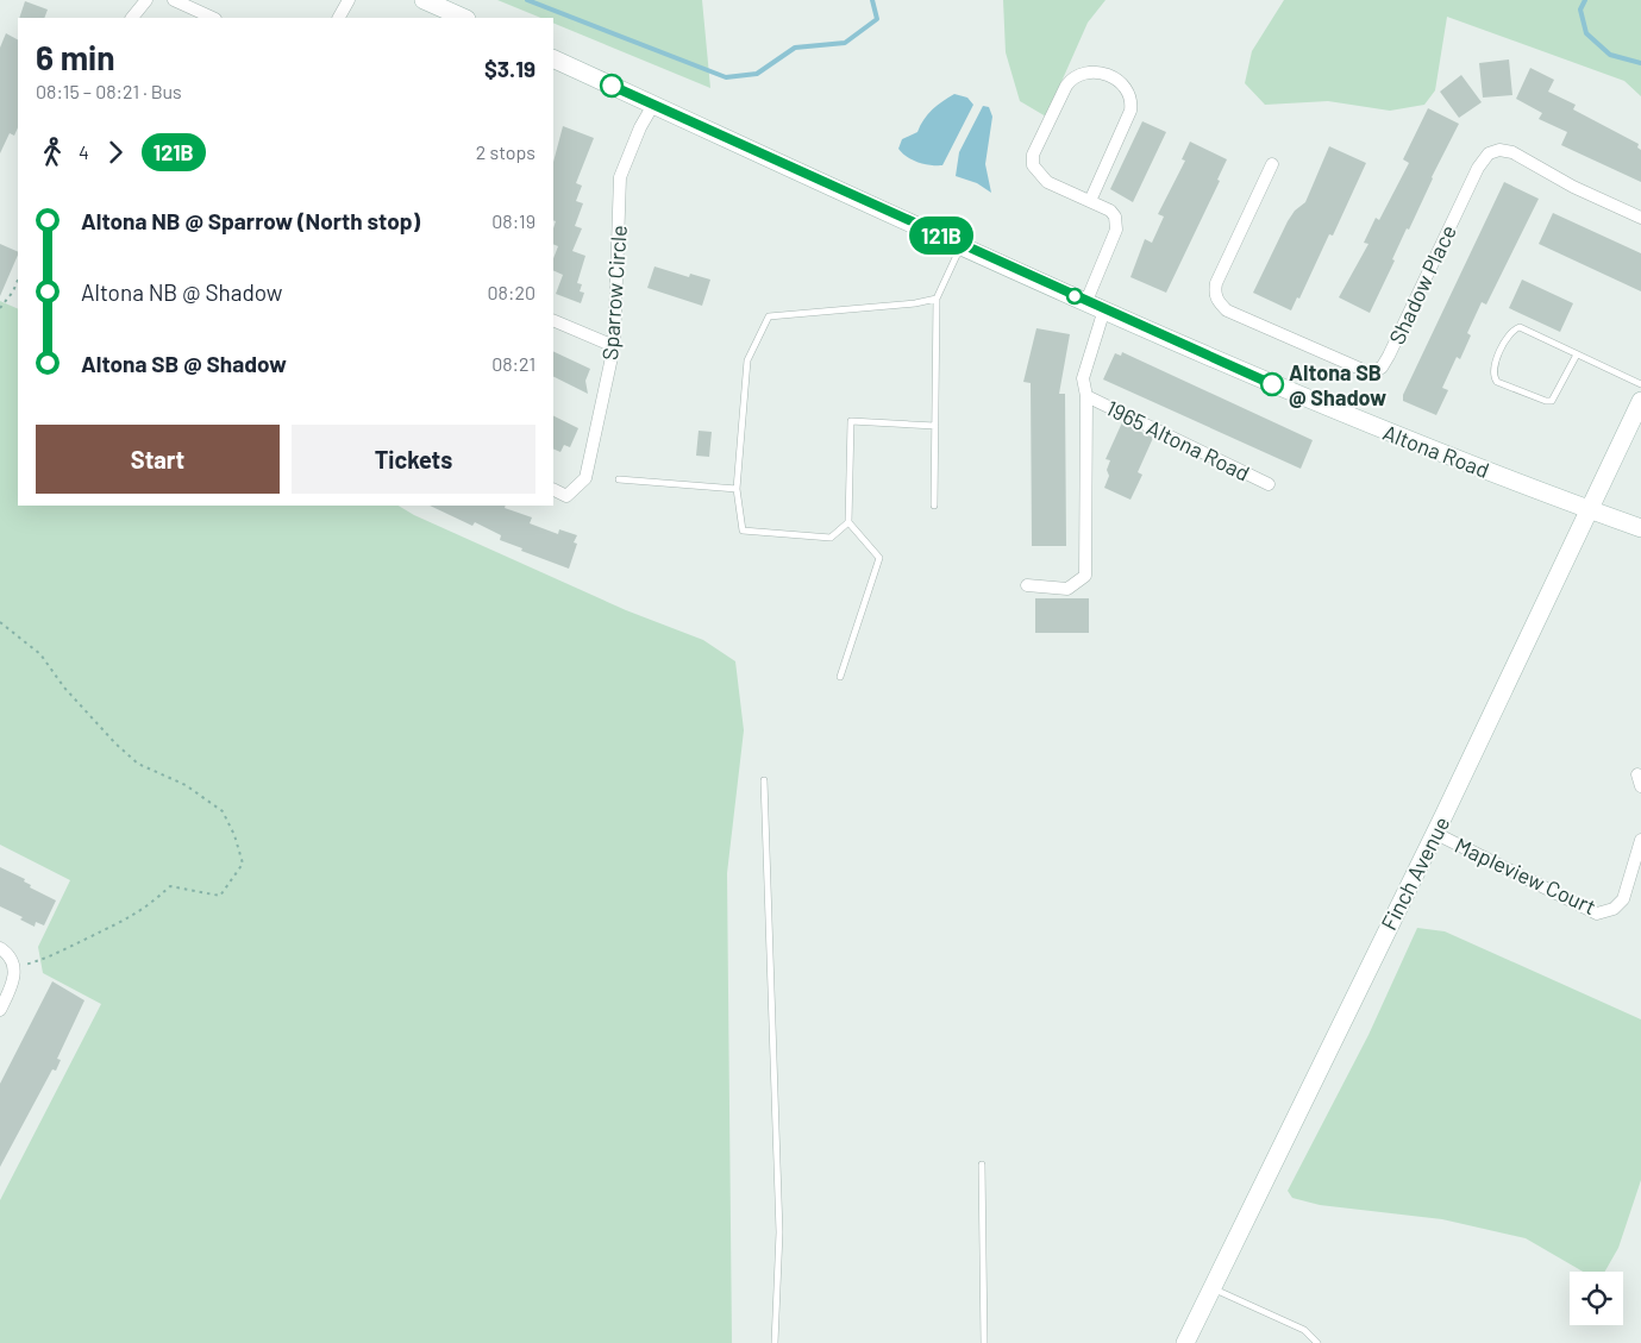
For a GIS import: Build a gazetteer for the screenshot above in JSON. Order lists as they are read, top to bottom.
{
  "streets": {
    "main road": ["Altona Road", "Finch Avenue"],
    "street": [
      "Shadow Place",
      "Sparrow Circle",
      "1965 Altona Road",
      "Mapleview Court"
    ]
  },
  "crossings": [
    ["Sparrow Circle", "Altona Road"],
    ["1965 Altona Road", "Altona Road"],
    ["Altona Road", "Finch Avenue"],
    ["Finch Avenue", "Mapleview Court"]
  ],
  "places": ["Altona SB @ Shadow"],
  "lines": ["bus line 121B"],
  "page": {
    "on_map": "121B",
    "heading": ["6 min", "08:15 – 08:21 · Bus", "$3.19"],
    "legs": ["4", "121B", "2 stops"],
    "list": [
      {
        "name": "Altona NB @ Sparrow (North stop)",
        "value": "08:19"
      },
      {
        "name": "Altona NB @ Shadow",
        "value": "08:20"
      },
      {
        "name": "Altona SB @ Shadow",
        "value": "08:21"
      }
    ],
    "buttons": ["Start", "Tickets"]
  }
}
